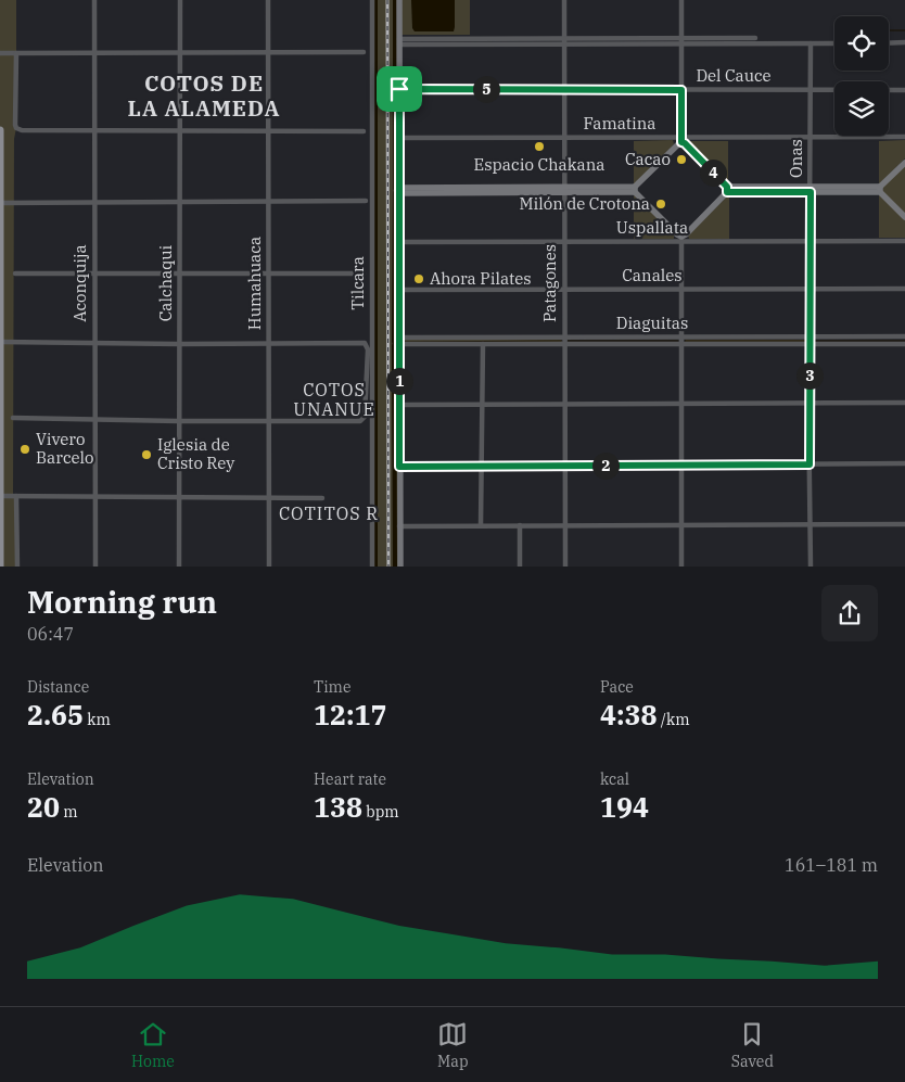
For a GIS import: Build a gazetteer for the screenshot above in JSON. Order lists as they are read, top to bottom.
{
  "streets": {
    "street": [
      "Del Cauce",
      "Famatina",
      "Onas",
      "Uspallata",
      "Canales",
      "Aconquija",
      "Calchaqui",
      "Humahuaca",
      "Tilcara",
      "Patagones",
      "Diaguitas"
    ]
  },
  "crossings": [
    ["Del Cauce", "Onas"],
    ["Del Cauce", "Patagones"],
    ["Famatina", "Onas"],
    ["Famatina", "Patagones"],
    ["Onas", "Uspallata"],
    ["Onas", "Canales"],
    ["Onas", "Diaguitas"],
    ["Uspallata", "Patagones"],
    ["Canales", "Patagones"],
    ["Patagones", "Diaguitas"]
  ],
  "districts": ["COTOS DE LA ALAMEDA", "COTOS UNANUE", "COTITOS R"],
  "places": [
    "Espacio Chakana",
    "Cacao",
    "Milón de Crotona",
    "Ahora Pilates",
    "Vivero Barcelo",
    "Iglesia de Cristo Rey"
  ],
  "page": {
    "pins": [
      "5",
      "4",
      "3",
      "1",
      "2"
    ],
    "heading": ["Morning run", "06:47"],
    "stats": [
      ["Distance", "2.65 km"],
      ["Time", "12:17"],
      ["Pace", "4:38 /km"],
      ["Elevation", "20 m"],
      ["Heart rate", "138 bpm"],
      ["kcal", "194"]
    ],
    "chart": ["Elevation", "161–181 m"],
    "tabs": ["Home", "Map", "Saved"]
  }
}
